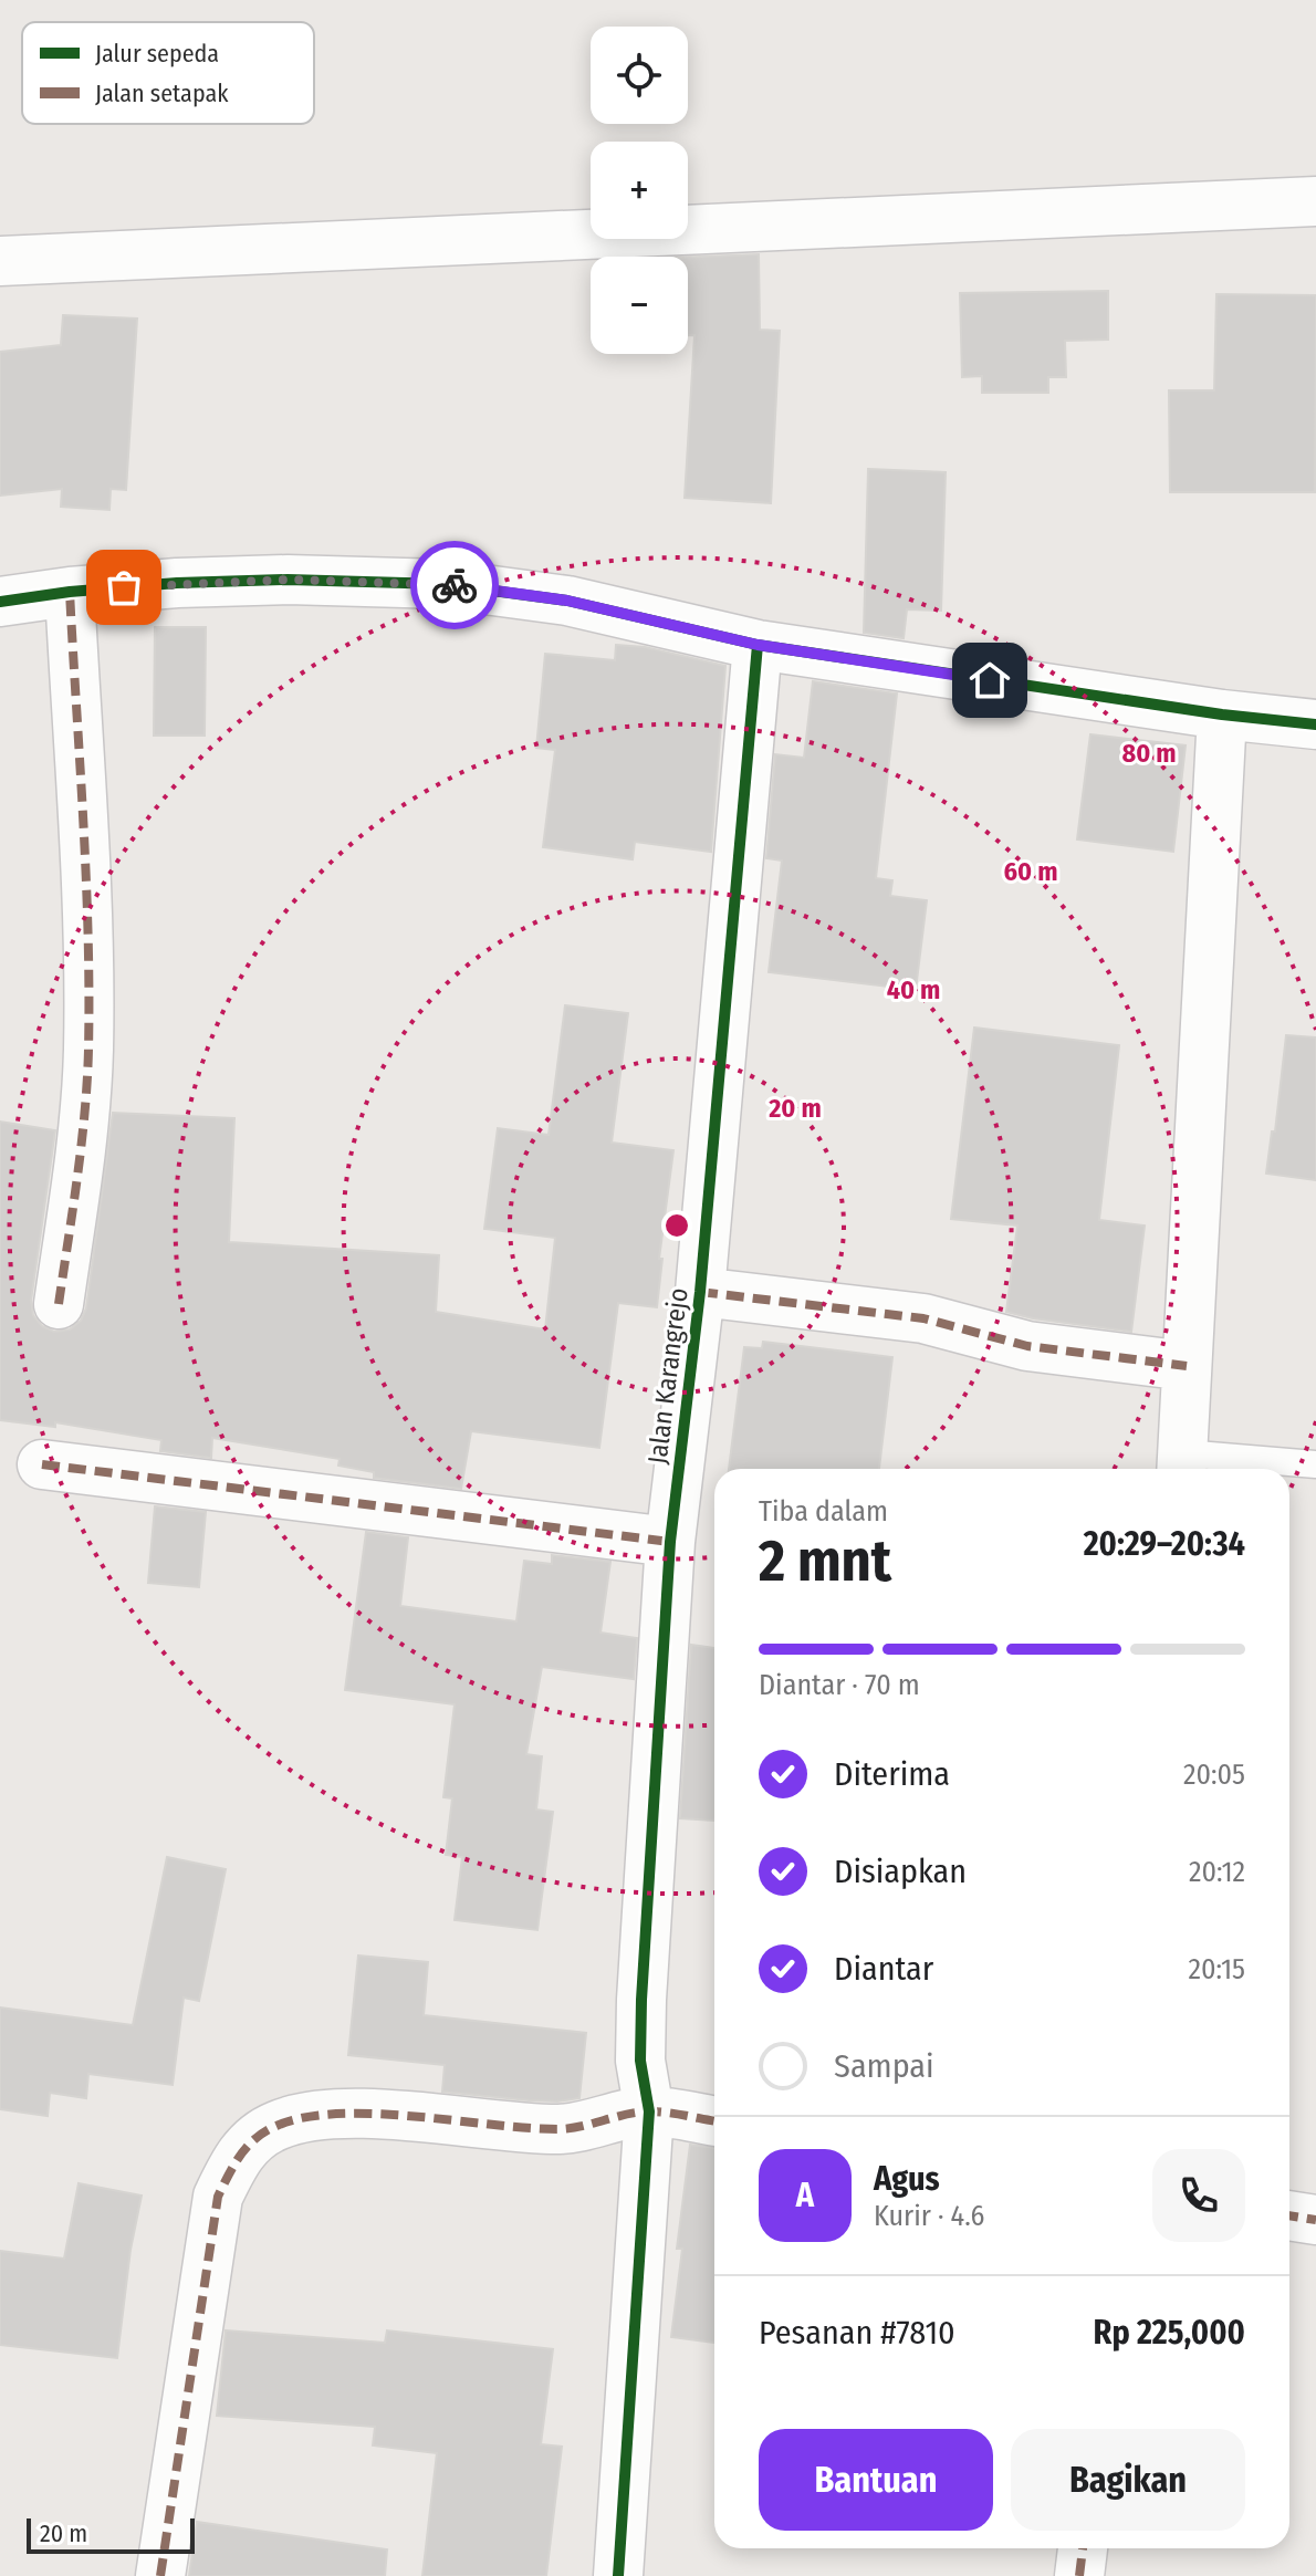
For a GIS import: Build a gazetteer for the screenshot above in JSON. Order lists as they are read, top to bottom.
{
  "streets": {
    "street": ["Jalan Karangrejo"]
  },
  "legend": ["Jalur sepeda", "Jalan setapak"],
  "scale_bar": "20 m",
  "page": {
    "map_buttons": ["+", "−"],
    "heading": ["2 mnt", "Tiba dalam", "20:29–20:34"],
    "panel": [
      "Agus",
      "Kurir · 4.6",
      "Pesanan #7810",
      "Rp 225,000"
    ],
    "bar": "Diantar · 70 m",
    "list": [
      ["Diterima", "20:05"],
      ["Disiapkan", "20:12"],
      ["Diantar", "20:15"],
      "Sampai"
    ],
    "round": "A",
    "buttons": ["Bantuan", "Bagikan"],
    "scale": "20 m"
  },
  "rings": [
    "80 m",
    "60 m",
    "40 m",
    "20 m"
  ]
}
